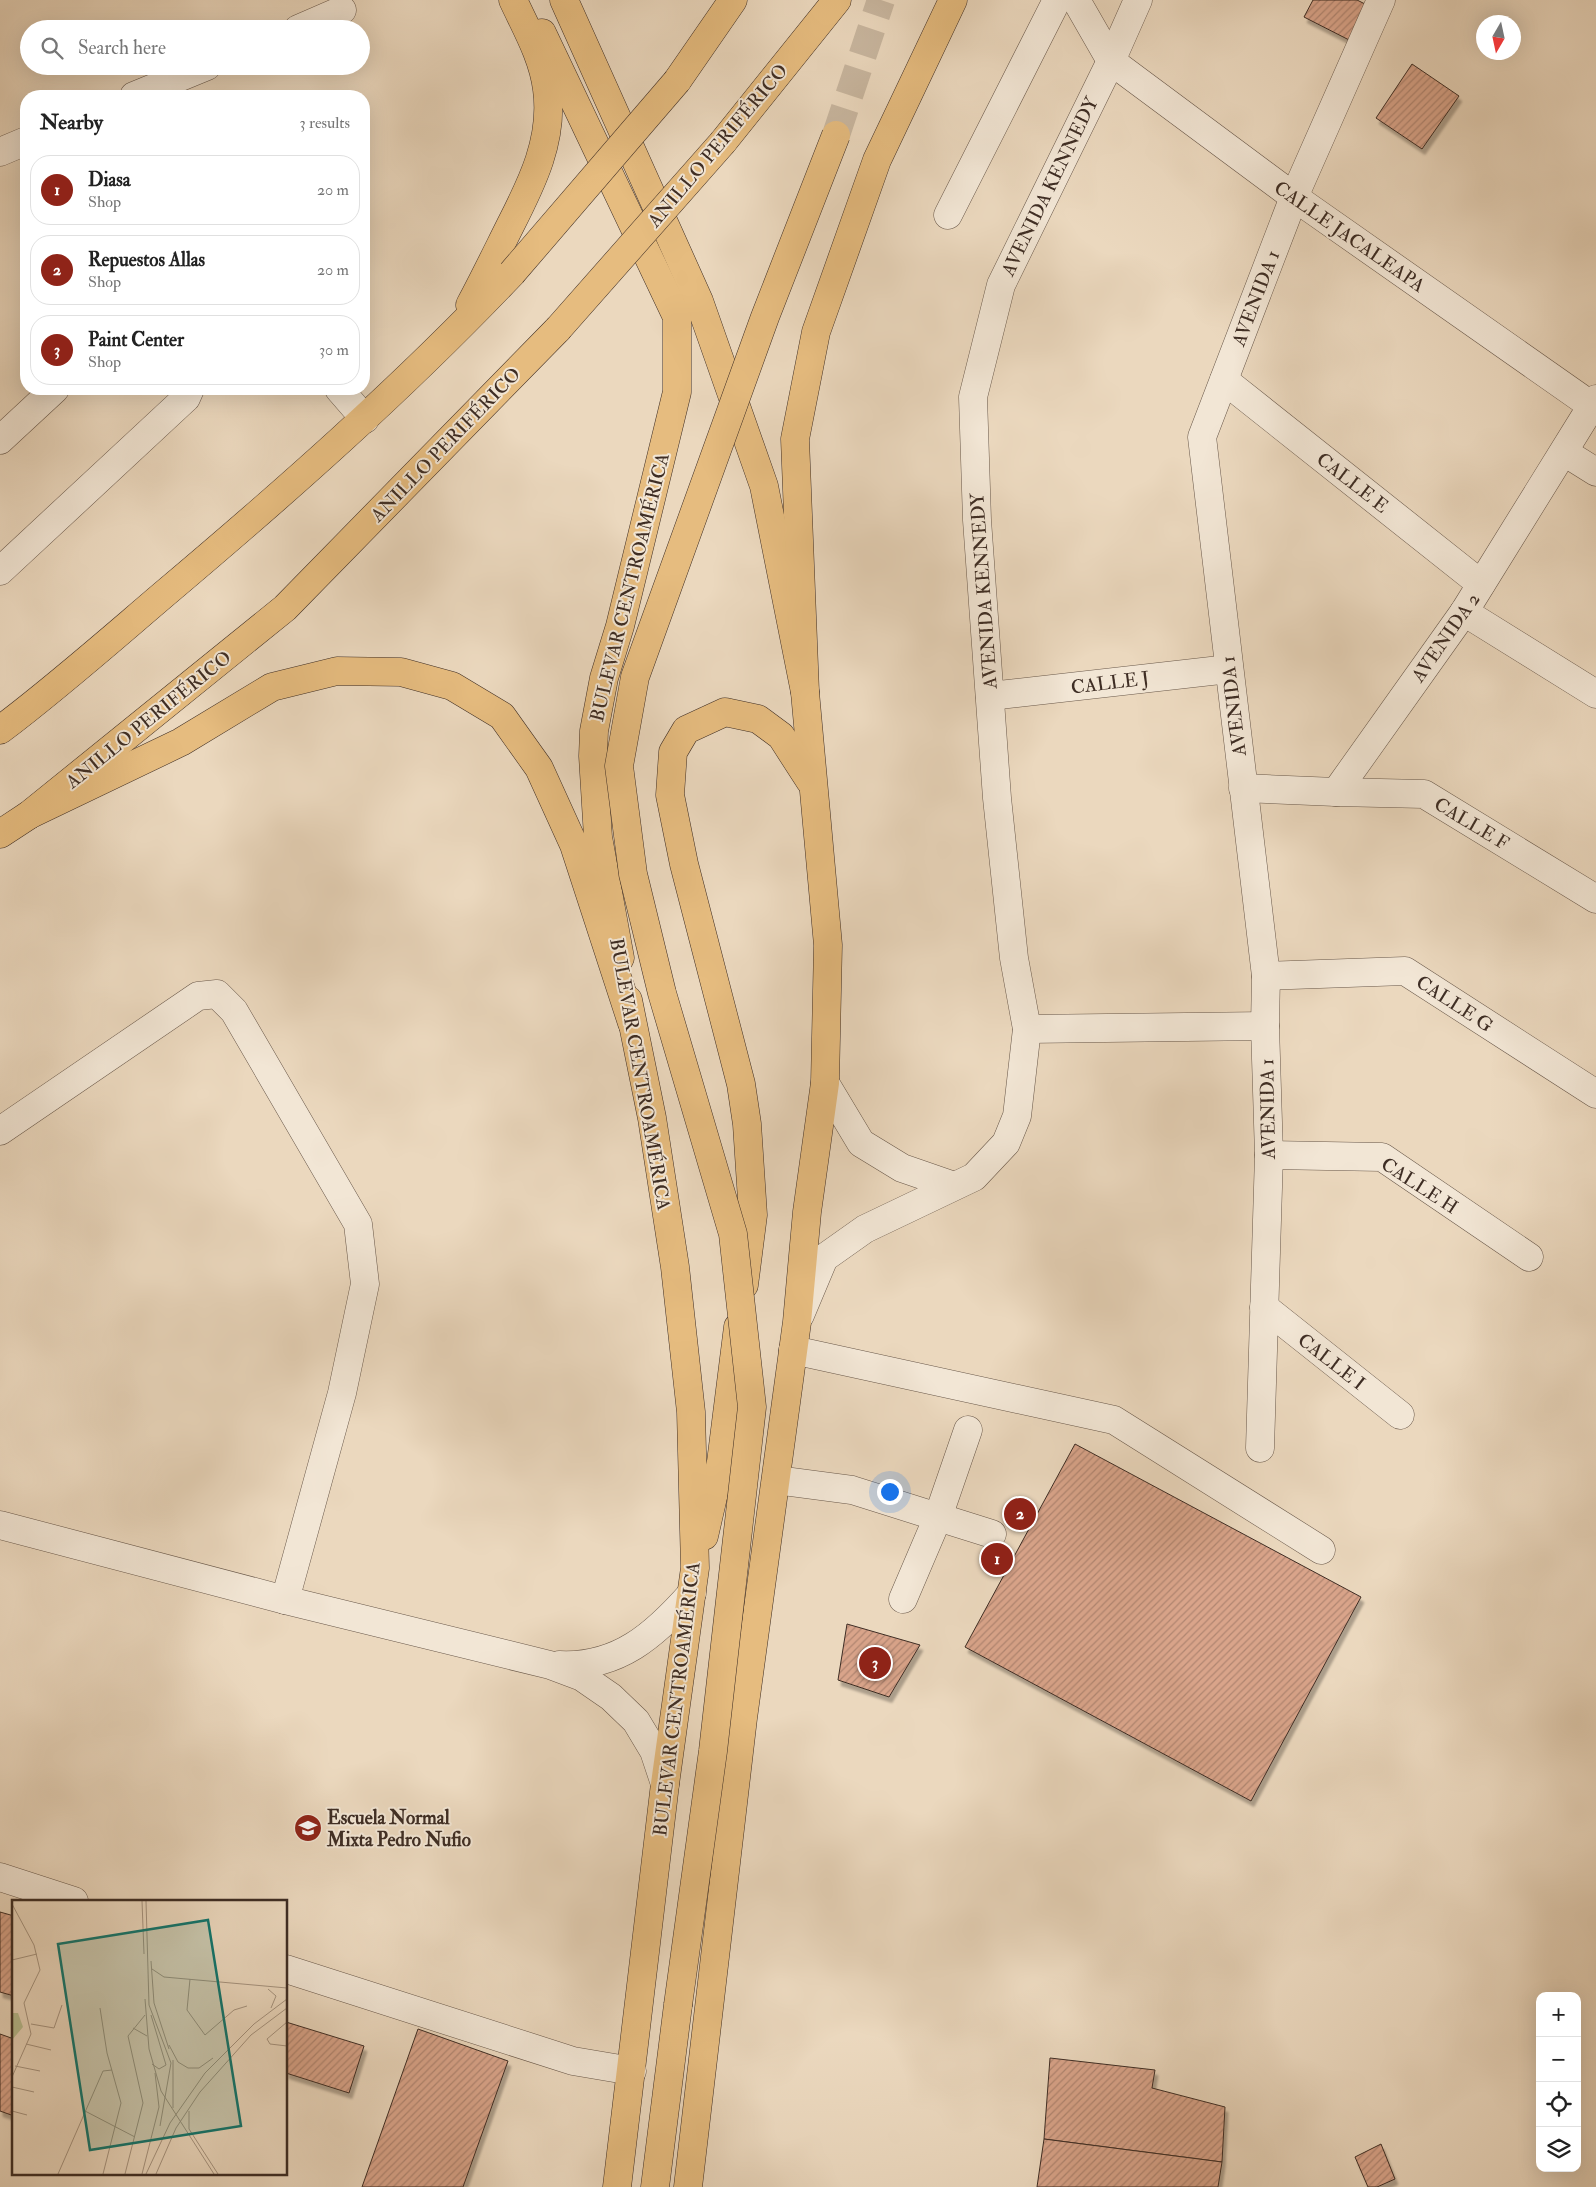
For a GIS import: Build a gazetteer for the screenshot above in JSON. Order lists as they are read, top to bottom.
{
  "streets": {
    "main road": ["ANILLO PERIFÉRICO", "BULEVAR CENTROAMÉRICA"],
    "street": [
      "AVENIDA KENNEDY",
      "CALLE JACALEAPA",
      "AVENIDA 1",
      "CALLE E",
      "AVENIDA 2",
      "CALLE J",
      "CALLE F",
      "CALLE G",
      "CALLE H",
      "CALLE I"
    ]
  },
  "crossings": [
    ["AVENIDA KENNEDY", "CALLE JACALEAPA"],
    ["AVENIDA KENNEDY", "CALLE J"],
    ["CALLE JACALEAPA", "AVENIDA 1"],
    ["CALLE JACALEAPA", "AVENIDA 2"],
    ["AVENIDA 1", "CALLE E"],
    ["AVENIDA 1", "CALLE J"],
    ["AVENIDA 1", "CALLE G"],
    ["AVENIDA 1", "CALLE H"],
    ["AVENIDA 1", "CALLE I"],
    ["CALLE E", "AVENIDA 2"],
    ["AVENIDA 2", "CALLE F"]
  ],
  "places": {
    "school or university": ["Escuela Normal Mixta Pedro Nufio"]
  },
  "north": "bottom",
  "page": {
    "search": "Search here",
    "heading": ["Nearby", "3 results"],
    "list": [
      {
        "mark": "1",
        "name": "Diasa",
        "note": "Shop",
        "value": "20 m"
      },
      {
        "mark": "2",
        "name": "Repuestos Allas",
        "note": "Shop",
        "value": "20 m"
      },
      {
        "mark": "3",
        "name": "Paint Center",
        "note": "Shop",
        "value": "30 m"
      }
    ],
    "pins": ["2", "1", "3"],
    "map_buttons": ["+", "−"]
  }
}
